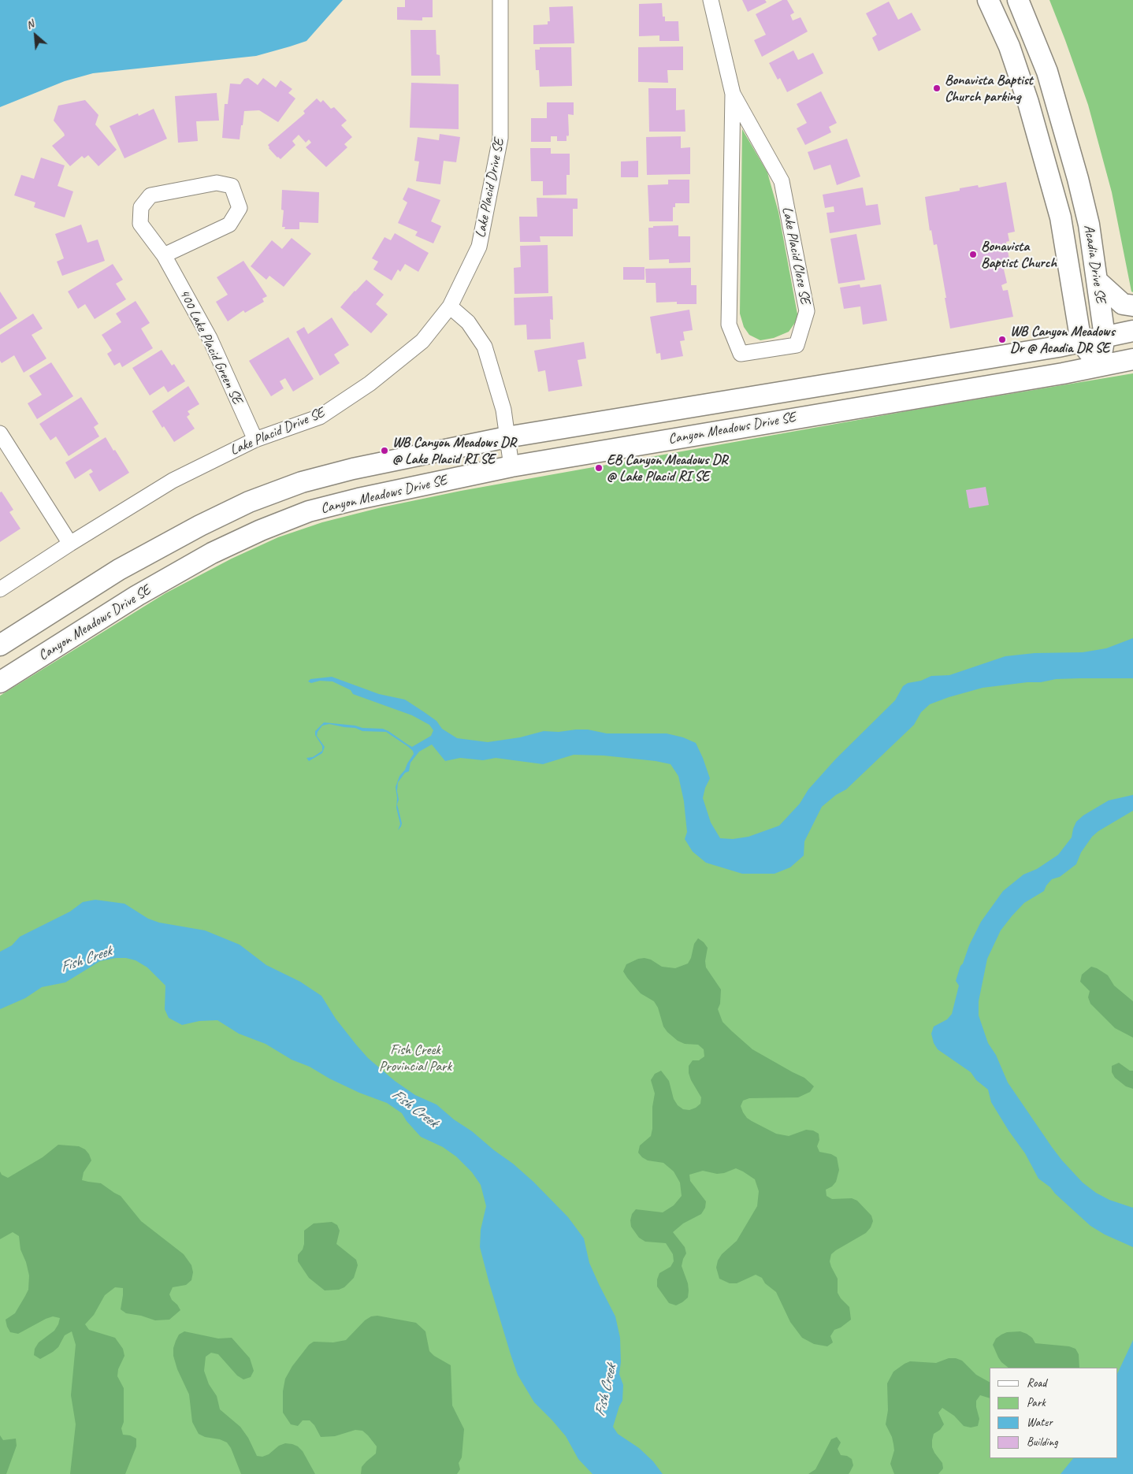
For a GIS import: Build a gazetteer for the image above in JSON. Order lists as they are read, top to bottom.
{
  "streets": {
    "main road": ["Acadia Drive SE", "Canyon Meadows Drive SE"],
    "street": ["Lake Placid Drive SE", "Lake Placid Close SE", "400 Lake Placid Green SE"]
  },
  "crossings": [
    ["Lake Placid Drive SE", "400 Lake Placid Green SE"],
    ["Acadia Drive SE", "Canyon Meadows Drive SE"]
  ],
  "water": ["Fish Creek"],
  "parks": ["Fish Creek Provincial Park"],
  "places": [
    "Bonavista Baptist Church parking",
    "Bonavista Baptist Church",
    "WB Canyon Meadows Dr @ Acadia DR SE",
    "WB Canyon Meadows DR @ Lake Placid RI SE",
    "EB Canyon Meadows DR @ Lake Placid RI SE"
  ],
  "legend": [
    "Road",
    "Park",
    "Water",
    "Building"
  ],
  "north": "top left"
}
